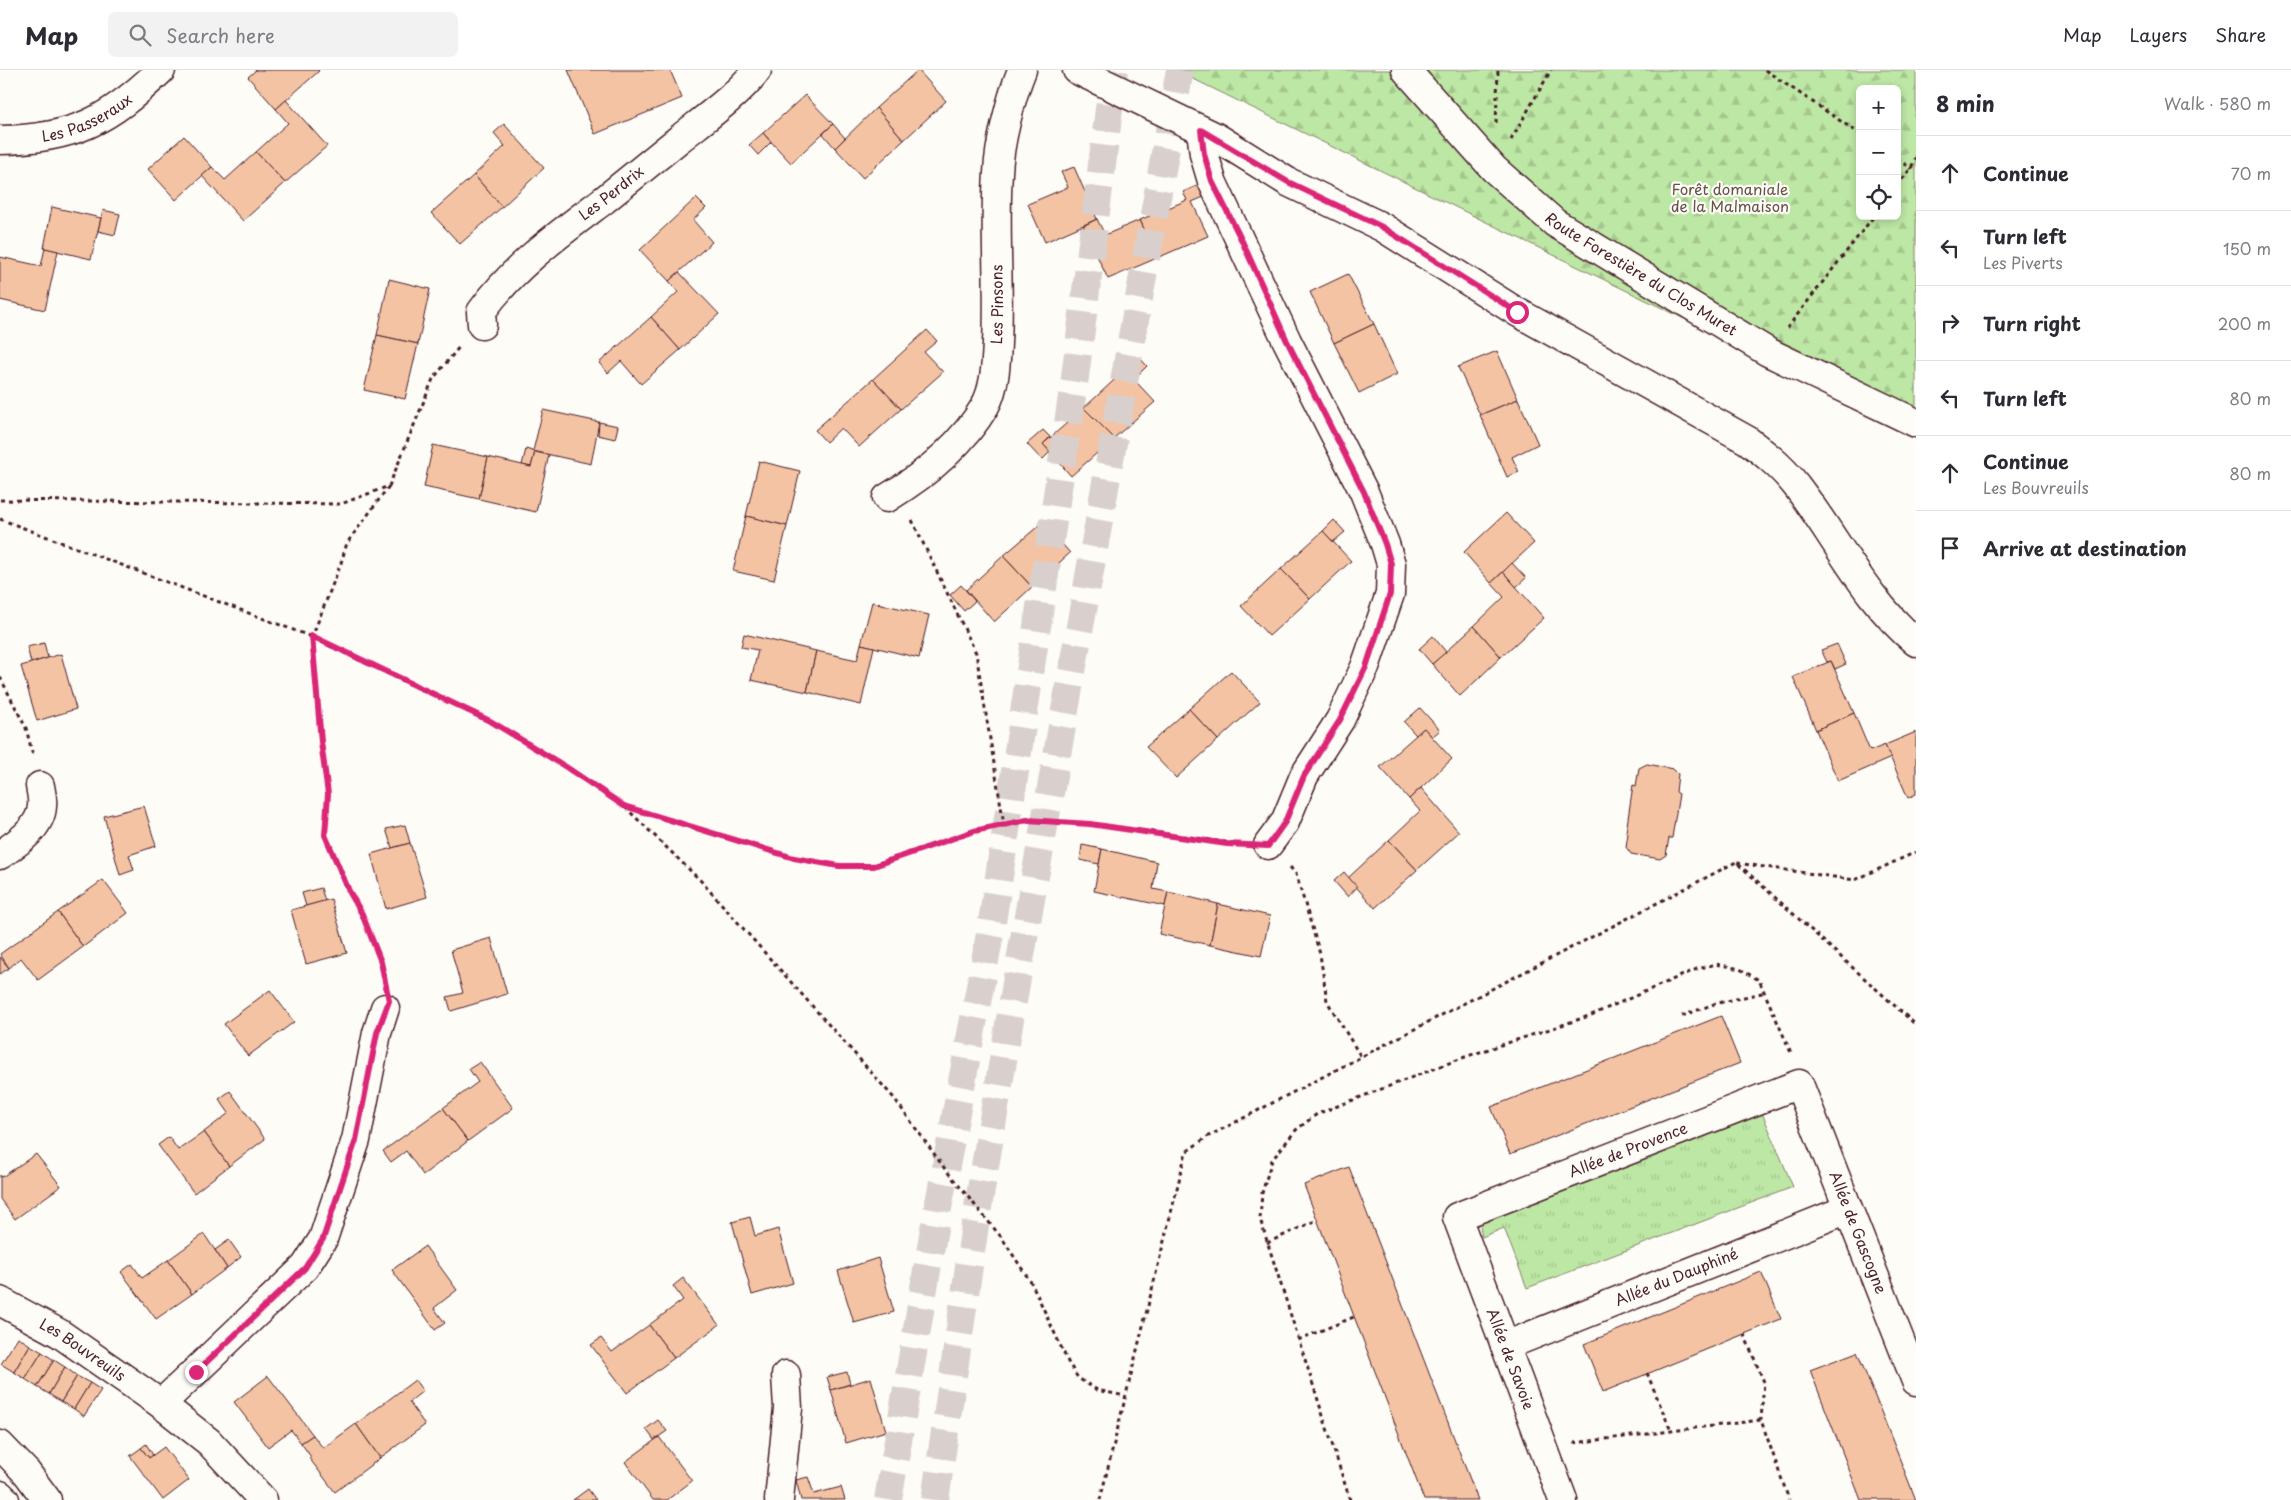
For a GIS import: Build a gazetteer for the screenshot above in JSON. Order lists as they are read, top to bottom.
{
  "streets": {
    "street": [
      "Les Passeraux",
      "Les Perdrix",
      "Route Forestière du Clos Muret",
      "Les Pinsons",
      "Allée de Provence",
      "Allée de Gascogne",
      "Allée du Dauphiné",
      "Les Bouvreuils",
      "Allée de Savoie"
    ]
  },
  "crossings": [
    ["Allée de Provence", "Allée de Gascogne"],
    ["Allée de Provence", "Allée de Savoie"],
    ["Allée de Gascogne", "Allée du Dauphiné"],
    ["Allée du Dauphiné", "Allée de Savoie"]
  ],
  "parks": ["Forêt domaniale de la Malmaison"],
  "page": {
    "header": "Map",
    "search": "Search here",
    "nav": ["Map", "Layers", "Share"],
    "heading": ["8 min", "Walk · 580 m"],
    "map_buttons": ["+", "−"],
    "list": [
      ["Continue", "70 m"],
      ["Turn left", "Les Piverts", "150 m"],
      ["Turn right", "200 m"],
      ["Turn left", "80 m"],
      ["Continue", "Les Bouvreuils", "80 m"],
      "Arrive at destination"
    ]
  }
}
